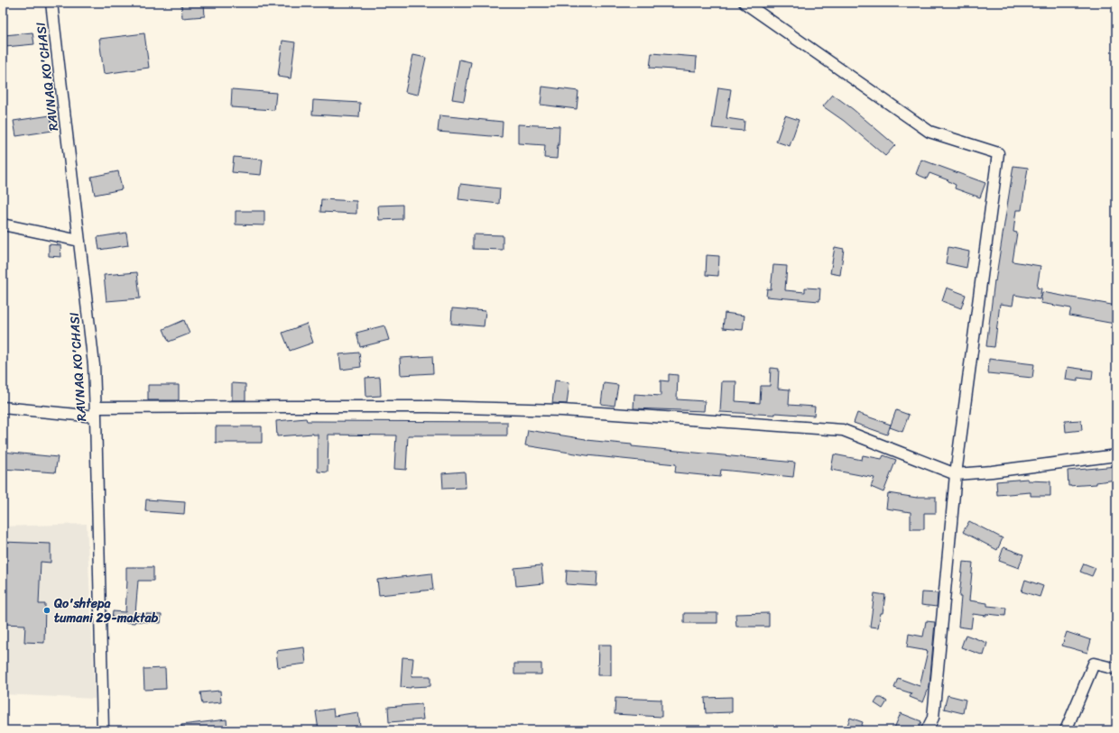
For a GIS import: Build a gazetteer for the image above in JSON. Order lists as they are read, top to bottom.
{
  "streets": {
    "street": ["RAVNAQ KO'CHASI"]
  },
  "places": ["Qo'shtepa tumani 29-maktab"]
}
